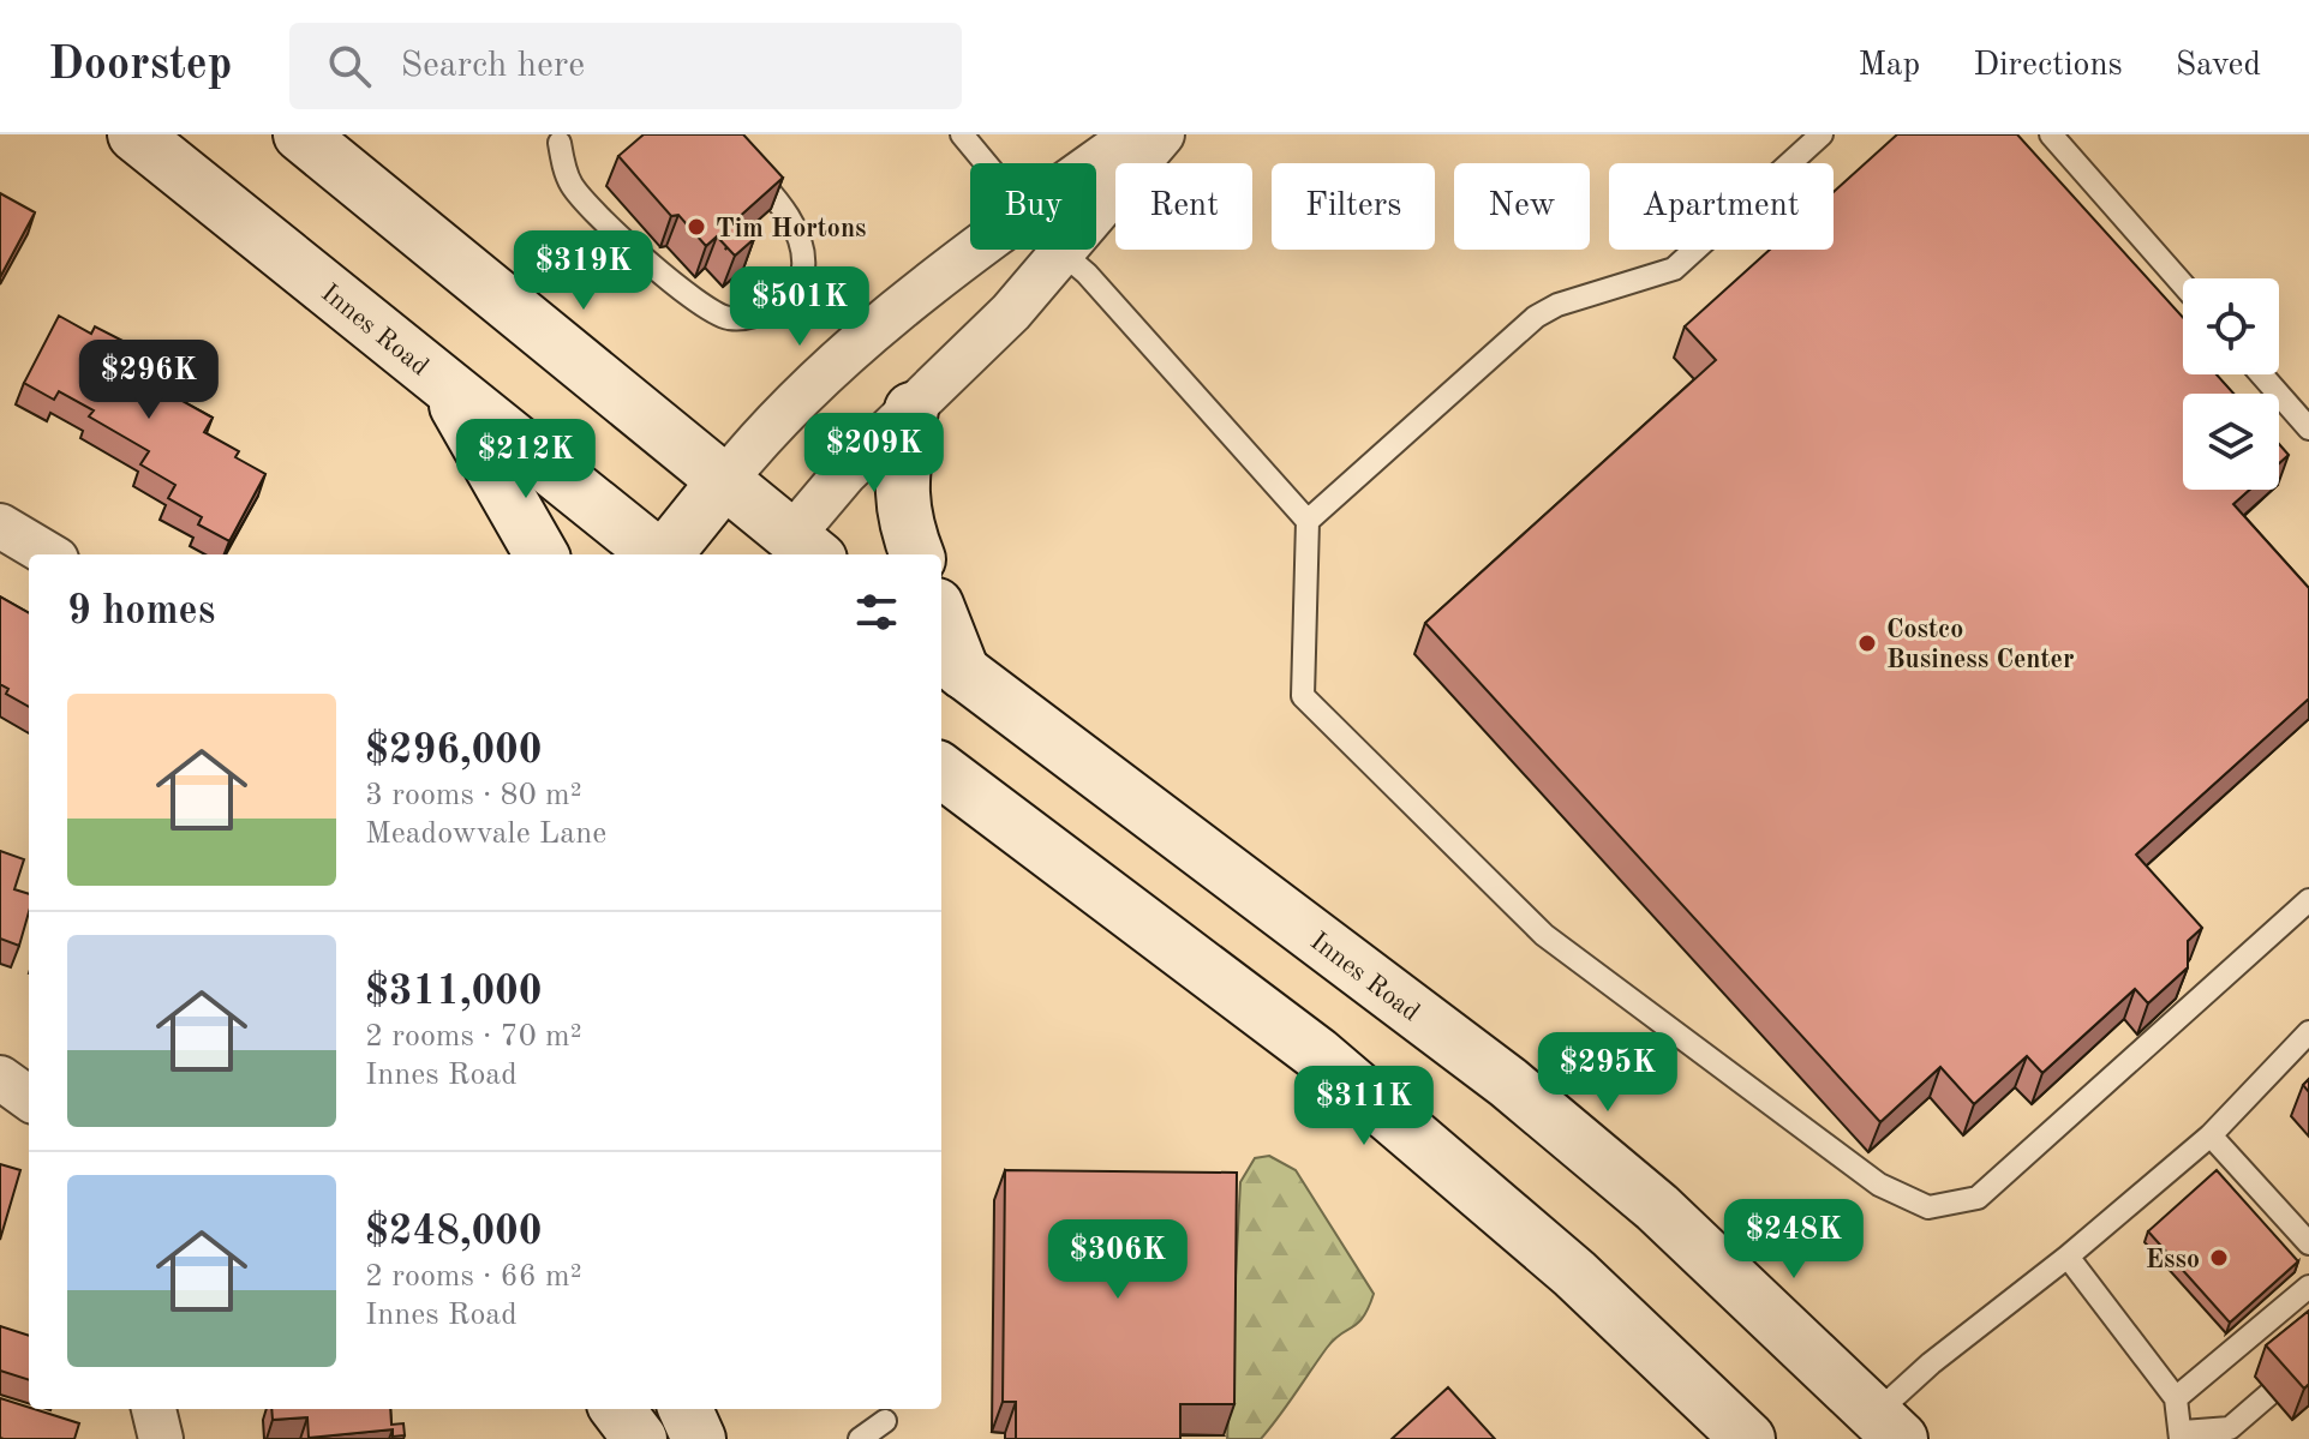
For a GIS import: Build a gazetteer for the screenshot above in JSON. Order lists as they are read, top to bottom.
{
  "streets": {
    "main road": ["Innes Road"]
  },
  "places": ["Tim Hortons", "Costco Business Center", "Esso"],
  "page": {
    "header": "Doorstep",
    "search": "Search here",
    "nav": ["Map", "Directions", "Saved"],
    "chip": [
      "Buy",
      "Rent",
      "Filters",
      "New",
      "Apartment"
    ],
    "price": [
      "$319K",
      "$501K",
      "$296K",
      "$209K",
      "$212K",
      "$295K",
      "$311K",
      "$248K",
      "$306K"
    ],
    "heading": "9 homes",
    "list": [
      {
        "name": "$296,000",
        "note": "3 rooms · 80 m² · Meadowvale Lane"
      },
      {
        "name": "$311,000",
        "note": "2 rooms · 70 m² · Innes Road"
      },
      {
        "name": "$248,000",
        "note": "2 rooms · 66 m² · Innes Road"
      }
    ]
  }
}
